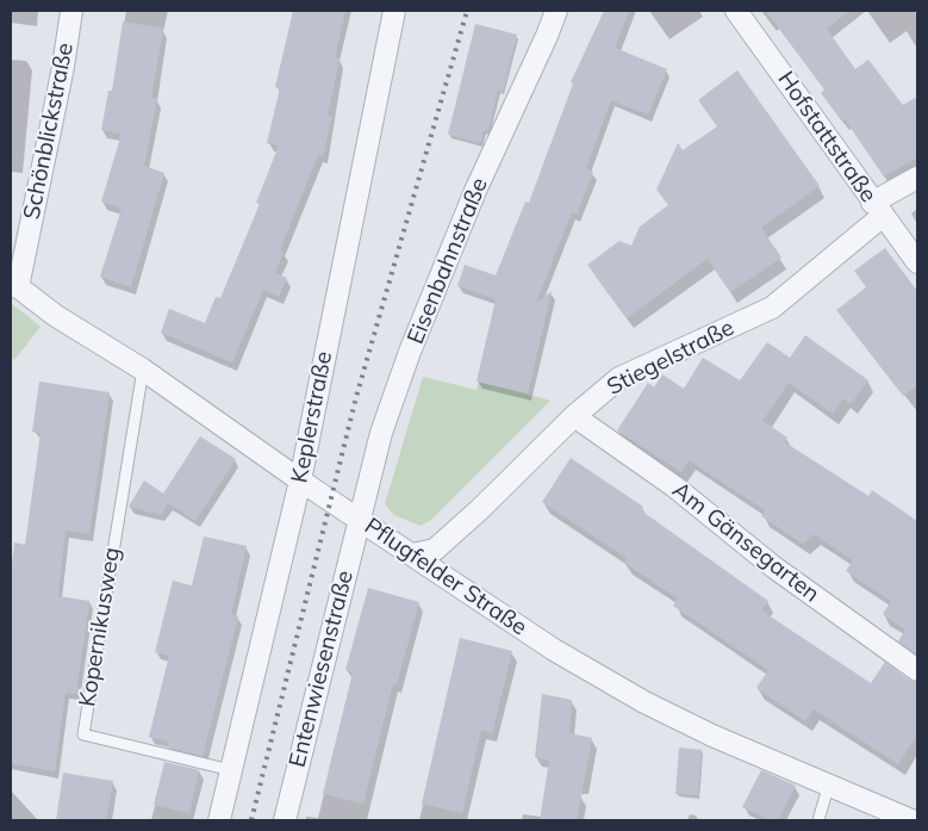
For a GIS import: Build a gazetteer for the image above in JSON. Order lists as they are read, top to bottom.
{
  "streets": {
    "street": [
      "Schönblickstraße",
      "Hofstattstraße",
      "Eisenbahnstraße",
      "Stiegelstraße",
      "Keplerstraße",
      "Am Gänsegarten",
      "Pflugfelder Straße",
      "Entenwiesenstraße"
    ],
    "lane": ["Kopernikusweg"]
  },
  "crossings": [
    ["Schönblickstraße", "Pflugfelder Straße"],
    ["Hofstattstraße", "Stiegelstraße"],
    ["Eisenbahnstraße", "Pflugfelder Straße"],
    ["Eisenbahnstraße", "Entenwiesenstraße"],
    ["Stiegelstraße", "Am Gänsegarten"],
    ["Stiegelstraße", "Pflugfelder Straße"],
    ["Keplerstraße", "Pflugfelder Straße"],
    ["Keplerstraße", "Kopernikusweg"],
    ["Pflugfelder Straße", "Kopernikusweg"],
    ["Pflugfelder Straße", "Entenwiesenstraße"]
  ]
}
